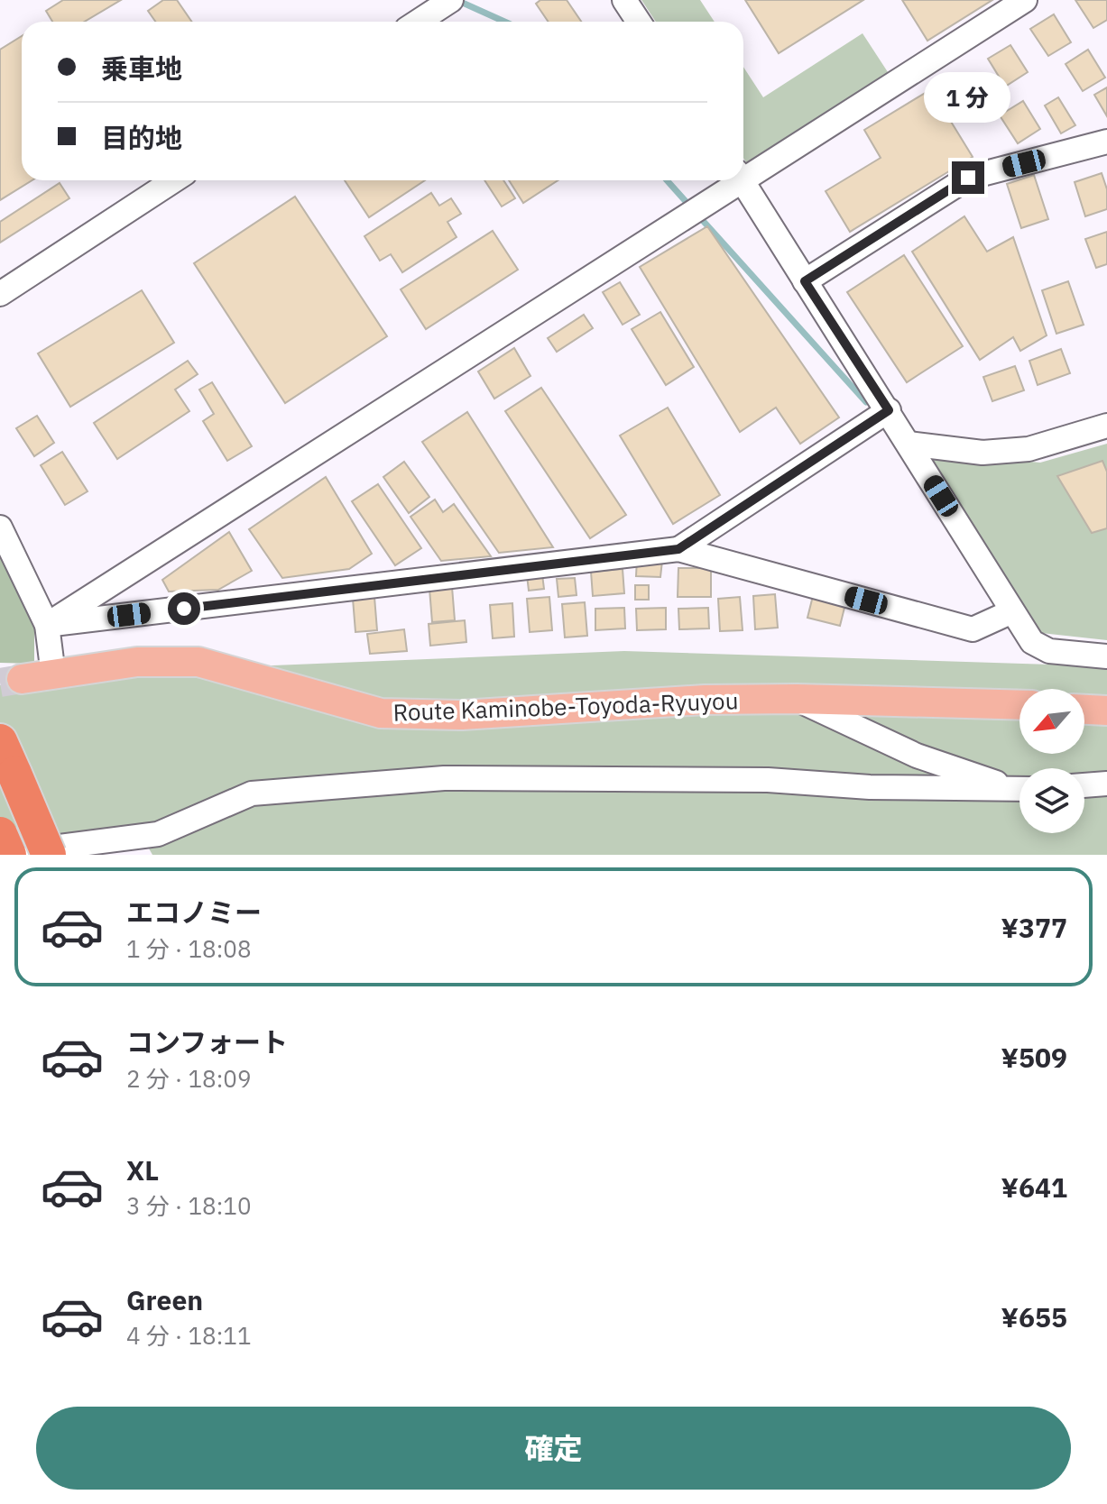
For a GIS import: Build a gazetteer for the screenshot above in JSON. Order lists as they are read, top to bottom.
{
  "streets": {
    "main road": ["Route Kaminobe-Toyoda-Ryuyou"]
  },
  "north": "bottom left",
  "page": {
    "banner": ["乗車地", "目的地"],
    "bubble": "1 分",
    "list": [
      {
        "name": "エコノミー",
        "note": "1 分 · 18:08",
        "value": "¥377"
      },
      {
        "name": "コンフォート",
        "note": "2 分 · 18:09",
        "value": "¥509"
      },
      {
        "name": "XL",
        "note": "3 分 · 18:10",
        "value": "¥641"
      },
      {
        "name": "Green",
        "note": "4 分 · 18:11",
        "value": "¥655"
      }
    ],
    "buttons": "確定"
  }
}
